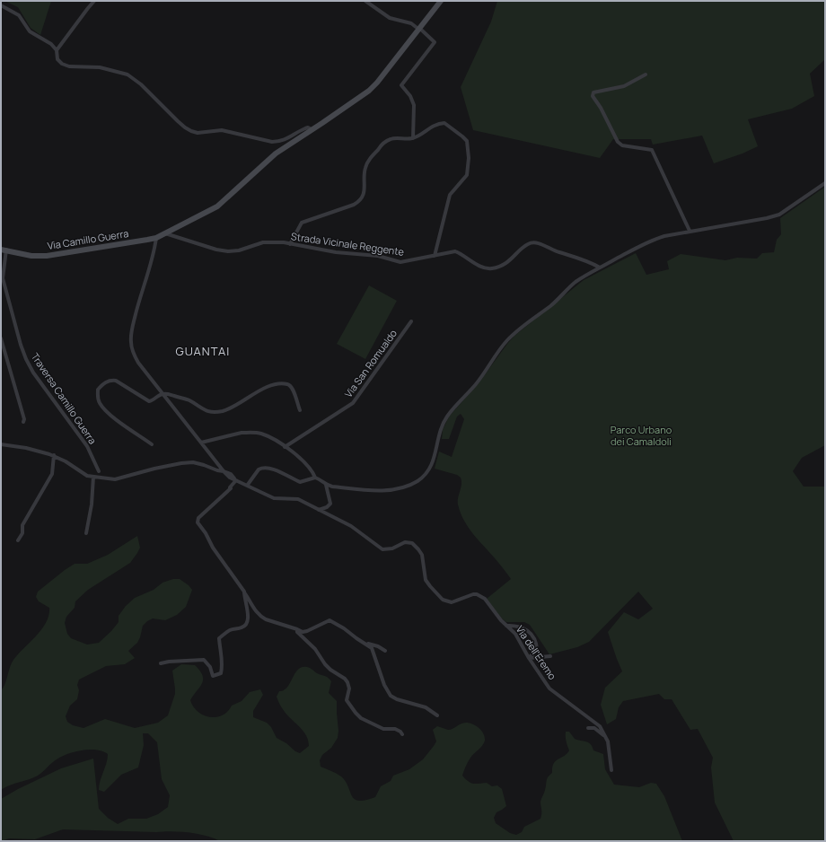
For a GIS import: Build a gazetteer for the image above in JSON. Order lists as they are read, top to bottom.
{
  "streets": {
    "street": [
      "Via Camillo Guerra",
      "Strada Vicinale Reggente",
      "Via San Romualdo",
      "Traversa Camillo Guerra",
      "Via dell'Eremo"
    ]
  },
  "crossings": [
    ["Via Camillo Guerra", "Strada Vicinale Reggente"],
    ["Via Camillo Guerra", "Traversa Camillo Guerra"]
  ],
  "districts": ["GUANTAI"],
  "parks": ["Parco Urbano dei Camaldoli"]
}
